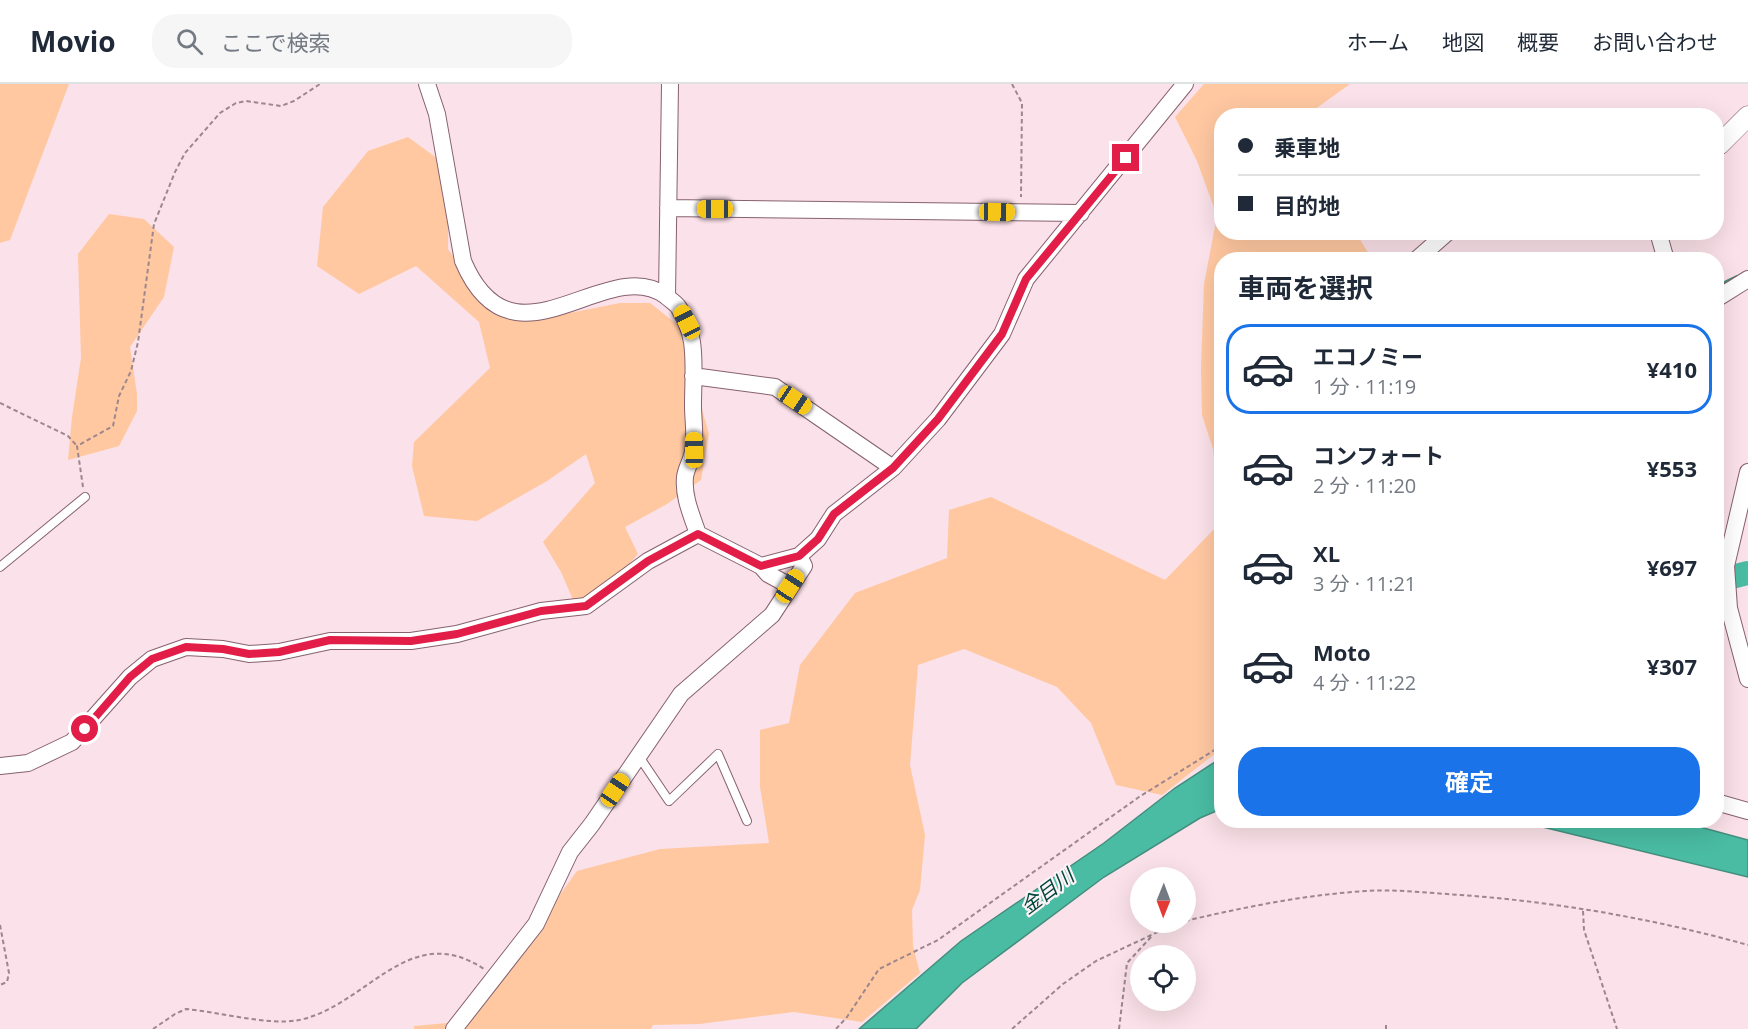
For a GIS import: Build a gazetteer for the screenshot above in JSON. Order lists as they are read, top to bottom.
{
  "water": ["金目川"],
  "north": "bottom",
  "page": {
    "header": "Movio",
    "search": "ここで検索",
    "nav": [
      "ホーム",
      "地図",
      "概要",
      "お問い合わせ"
    ],
    "banner": ["乗車地", "目的地"],
    "heading": "車両を選択",
    "list": [
      {
        "name": "エコノミー",
        "note": "1 分 · 11:19",
        "value": "¥410"
      },
      {
        "name": "コンフォート",
        "note": "2 分 · 11:20",
        "value": "¥553"
      },
      {
        "name": "XL",
        "note": "3 分 · 11:21",
        "value": "¥697"
      },
      {
        "name": "Moto",
        "note": "4 分 · 11:22",
        "value": "¥307"
      }
    ],
    "buttons": "確定"
  }
}
